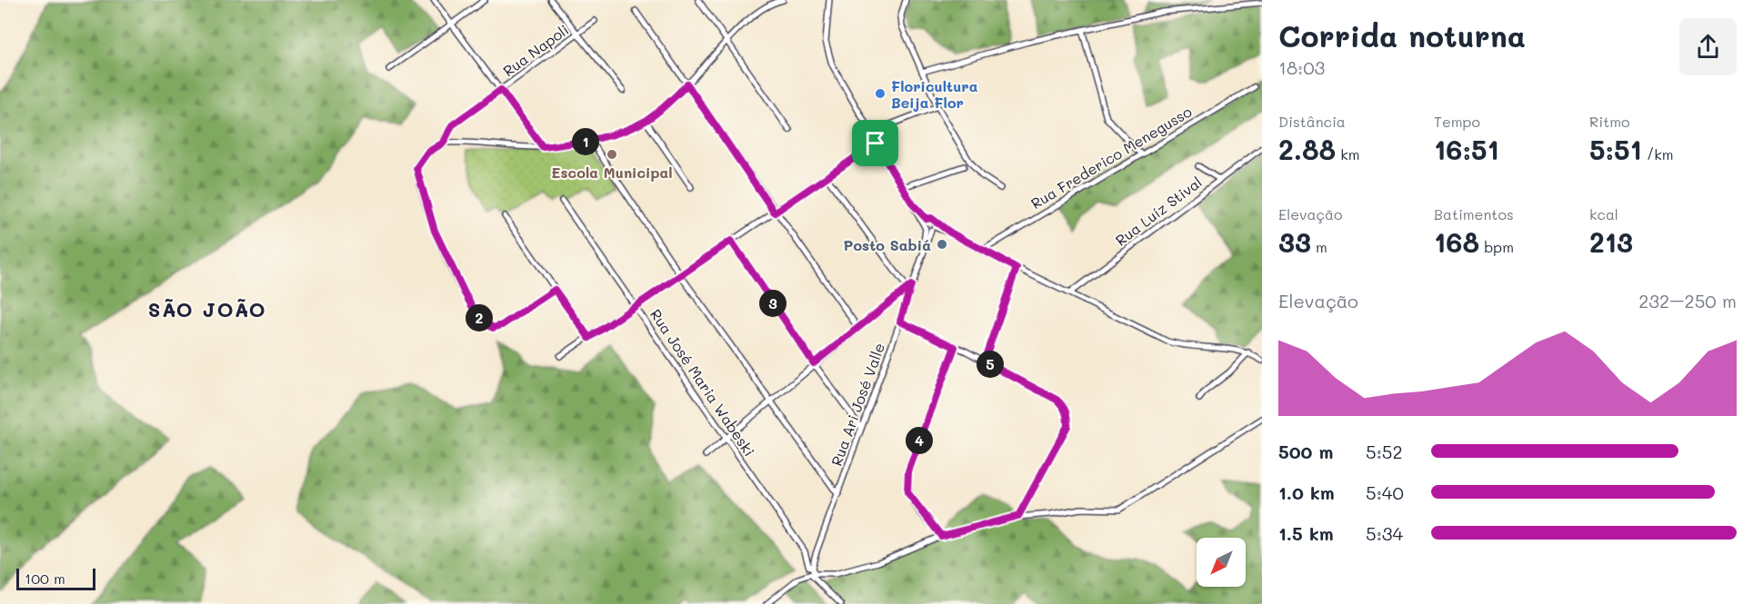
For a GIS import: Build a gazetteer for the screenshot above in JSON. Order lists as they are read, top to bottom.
{
  "streets": {
    "street": [
      "Rua Napoli",
      "Rua Frederico Menegusso",
      "Rua Luíz Stival",
      "Rua José Maria Wabeski",
      "Rua Ari José Valle"
    ]
  },
  "crossings": [
    ["Rua José Maria Wabeski", "Rua Ari José Valle"]
  ],
  "districts": ["SÃO JOÃO"],
  "places": ["Floricultura Beija Flor", "Escola Municipal", "Posto Sabiá"],
  "scale_bar": "100 m",
  "north": "bottom left",
  "page": {
    "heading": ["Corrida noturna", "18:03"],
    "stats": [
      ["Distância", "2.88 km"],
      ["Tempo", "16:51"],
      ["Ritmo", "5:51 /km"],
      ["Elevação", "33 m"],
      ["Batimentos", "168 bpm"],
      ["kcal", "213"]
    ],
    "pins": [
      "1",
      "3",
      "2",
      "5",
      "4"
    ],
    "chart": ["Elevação", "232–250 m"],
    "list": [
      {
        "name": "500 m",
        "note": "5:52"
      },
      {
        "name": "1.0 km",
        "note": "5:40"
      },
      {
        "name": "1.5 km",
        "note": "5:34"
      }
    ],
    "scale": "100 m"
  }
}
